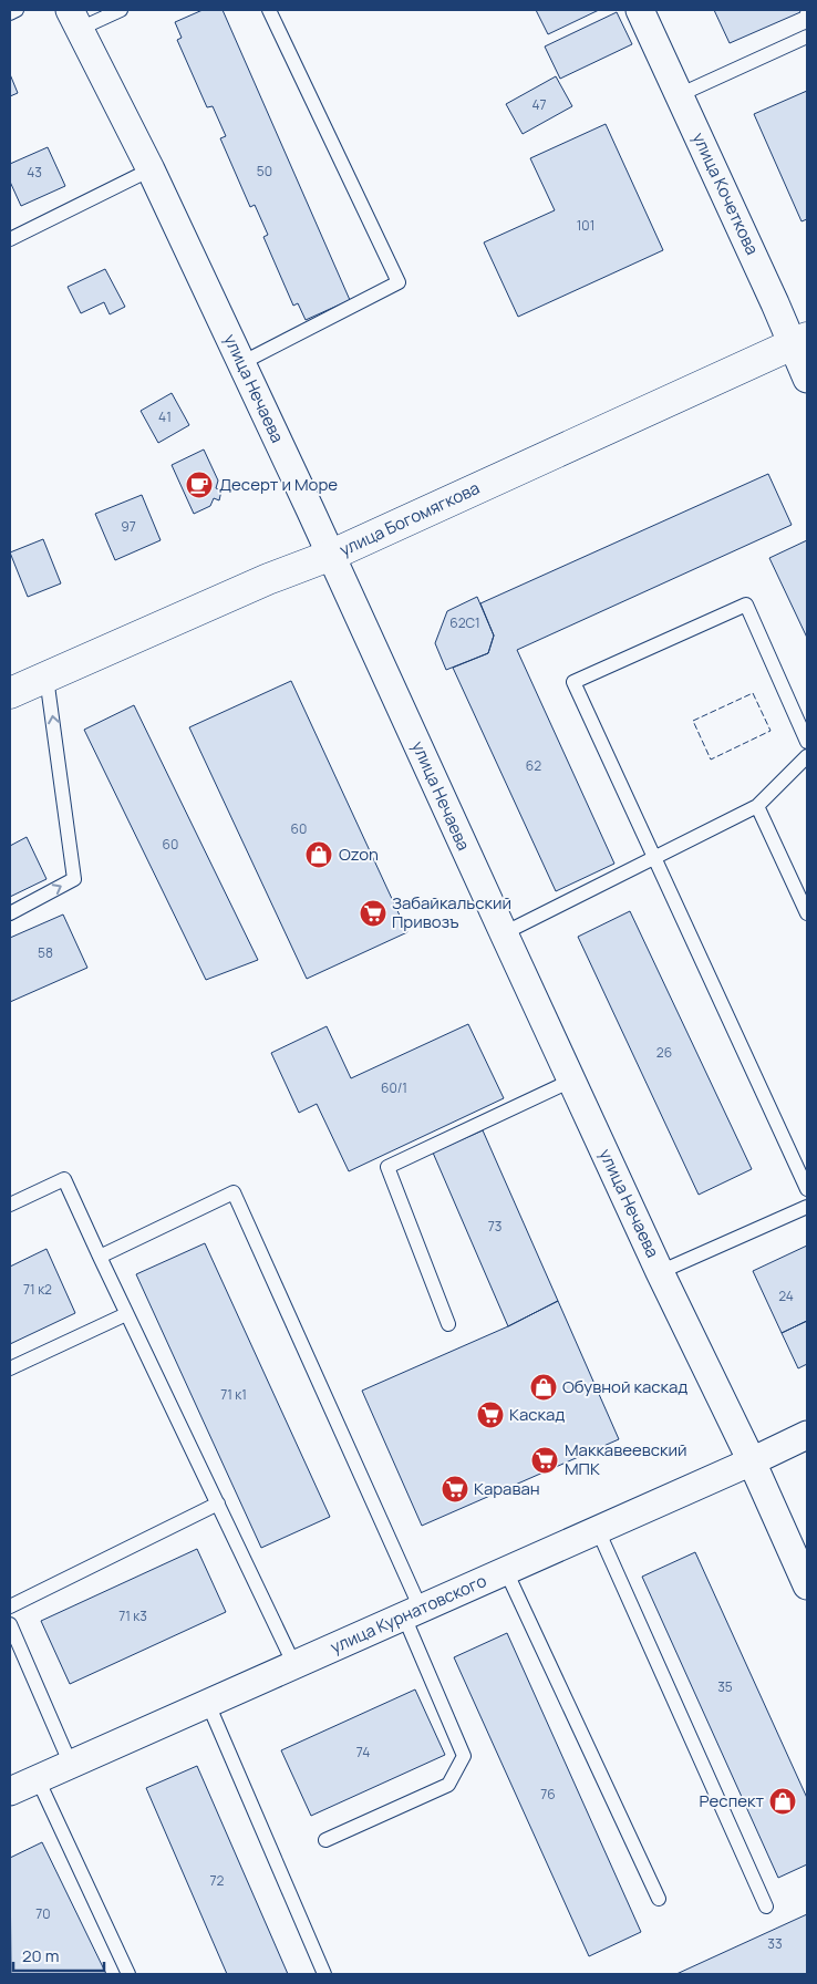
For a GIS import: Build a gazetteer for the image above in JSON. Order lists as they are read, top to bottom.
{
  "streets": {
    "street": [
      "улица Кочеткова",
      "улица Нечаева",
      "улица Богомягкова",
      "улица Курнатовского"
    ]
  },
  "crossings": [
    ["улица Кочеткова", "улица Богомягкова"],
    ["улица Нечаева", "улица Богомягкова"],
    ["улица Нечаева", "улица Курнатовского"]
  ],
  "places": {
    "cafe": ["Десерт и Море"],
    "shop": ["Ozon", "Обувной каскад", "Респект"],
    "supermarket": [
      "Забайкальский Привозъ",
      "Каскад",
      "Маккавеевский МПК",
      "Караван"
    ]
  },
  "house_numbers": [
    "47",
    "50",
    "43",
    "101",
    "41",
    "97",
    "62С1",
    "62",
    "60",
    "60",
    "58",
    "26",
    "60/1",
    "73",
    "71 к2",
    "24",
    "71 к1",
    "71 к3",
    "35",
    "74",
    "76",
    "72",
    "70",
    "33"
  ],
  "scale_bar": "20 m"
}
